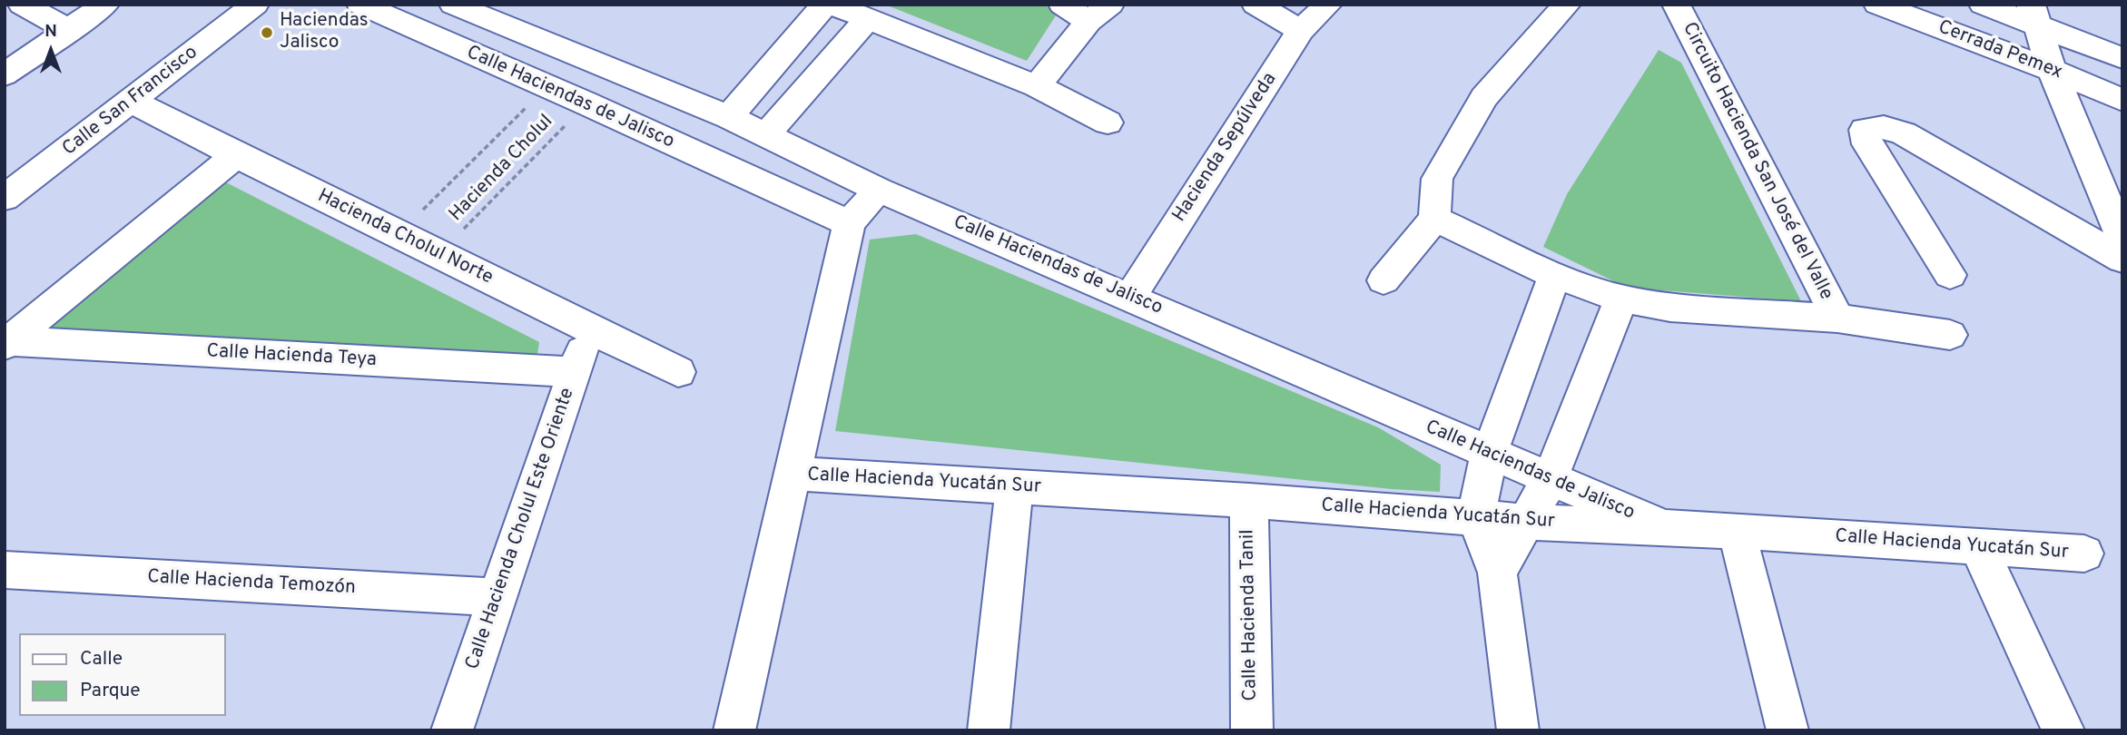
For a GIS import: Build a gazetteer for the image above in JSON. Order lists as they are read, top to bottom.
{
  "streets": {
    "street": [
      "Cerrada Pemex",
      "Calle Haciendas de Jalisco",
      "Calle San Francisco",
      "Hacienda Sepúlveda",
      "Circuito Hacienda San José del Valle",
      "Hacienda Cholul Norte",
      "Calle Hacienda Teya",
      "Calle Hacienda Yucatán Sur",
      "Calle Hacienda Cholul Este Oriente",
      "Calle Hacienda Temozón",
      "Calle Hacienda Tanil"
    ],
    "path": ["Hacienda Cholul"]
  },
  "crossings": [
    ["Calle Haciendas de Jalisco", "Hacienda Sepúlveda"],
    ["Calle Haciendas de Jalisco", "Hacienda Cholul"],
    ["Calle Haciendas de Jalisco", "Calle Hacienda Yucatán Sur"],
    ["Calle San Francisco", "Hacienda Cholul Norte"],
    ["Hacienda Cholul", "Hacienda Cholul Norte"],
    ["Hacienda Cholul Norte", "Calle Hacienda Cholul Este Oriente"],
    ["Calle Hacienda Teya", "Calle Hacienda Cholul Este Oriente"],
    ["Calle Hacienda Yucatán Sur", "Calle Hacienda Tanil"],
    ["Calle Hacienda Cholul Este Oriente", "Calle Hacienda Temozón"]
  ],
  "places": ["Haciendas Jalisco"],
  "legend": ["Calle", "Parque"],
  "north": "top"
}
